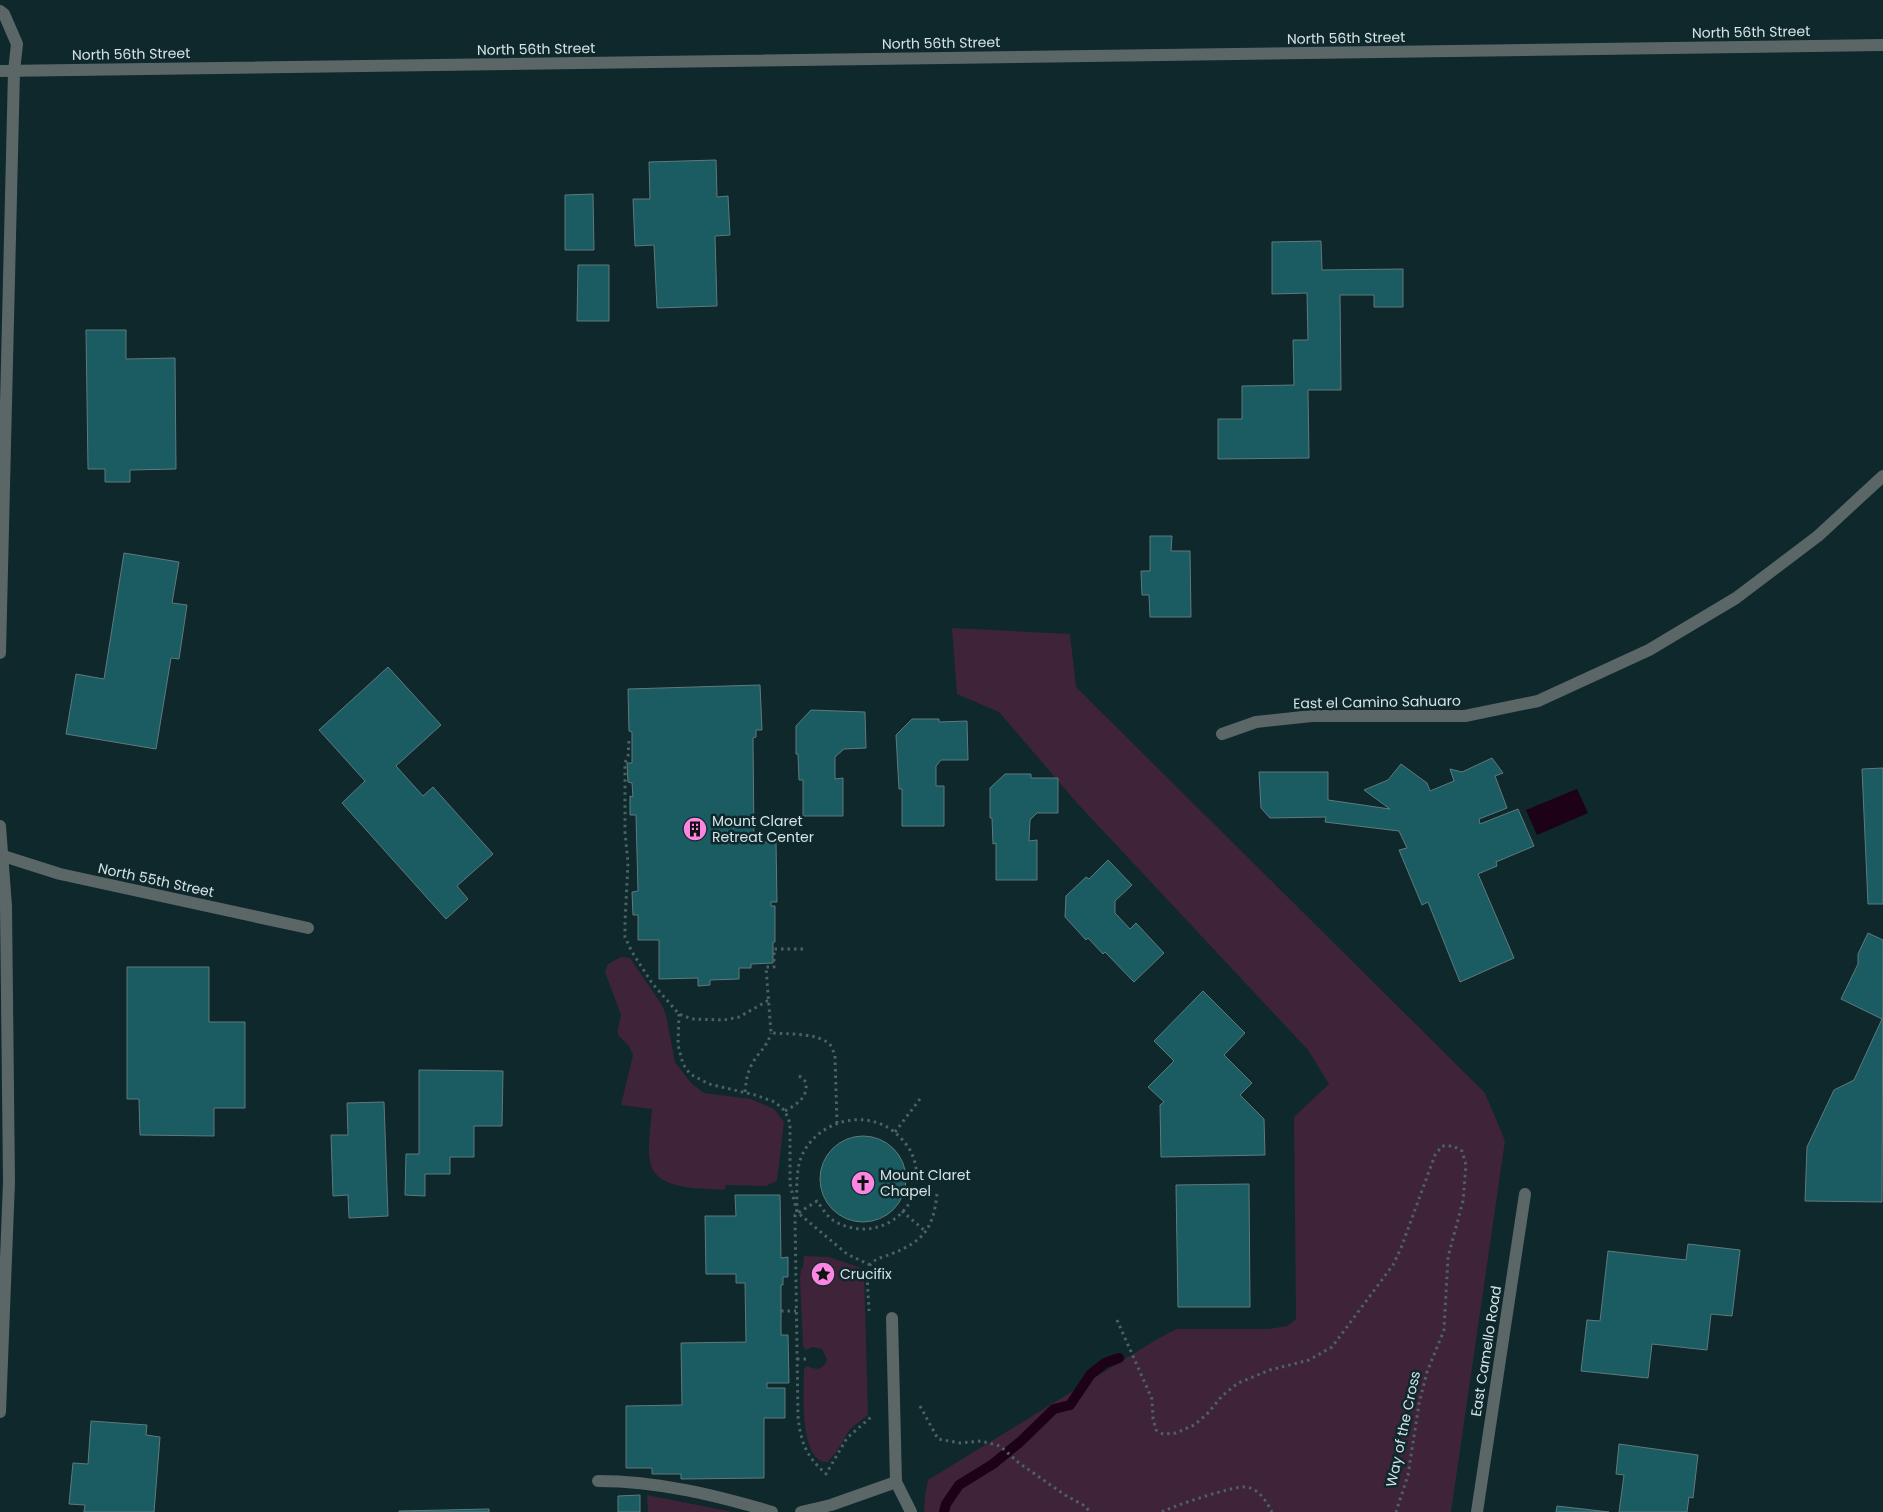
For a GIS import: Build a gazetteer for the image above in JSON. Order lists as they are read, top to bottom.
{
  "streets": {
    "street": [
      "North 56th Street",
      "East el Camino Sahuaro",
      "North 55th Street",
      "East Camello Road"
    ],
    "path": ["Way of the Cross"]
  },
  "places": {
    "building": ["Mount Claret Retreat Center"],
    "church": ["Mount Claret Chapel"],
    "place": ["Crucifix"]
  }
}
